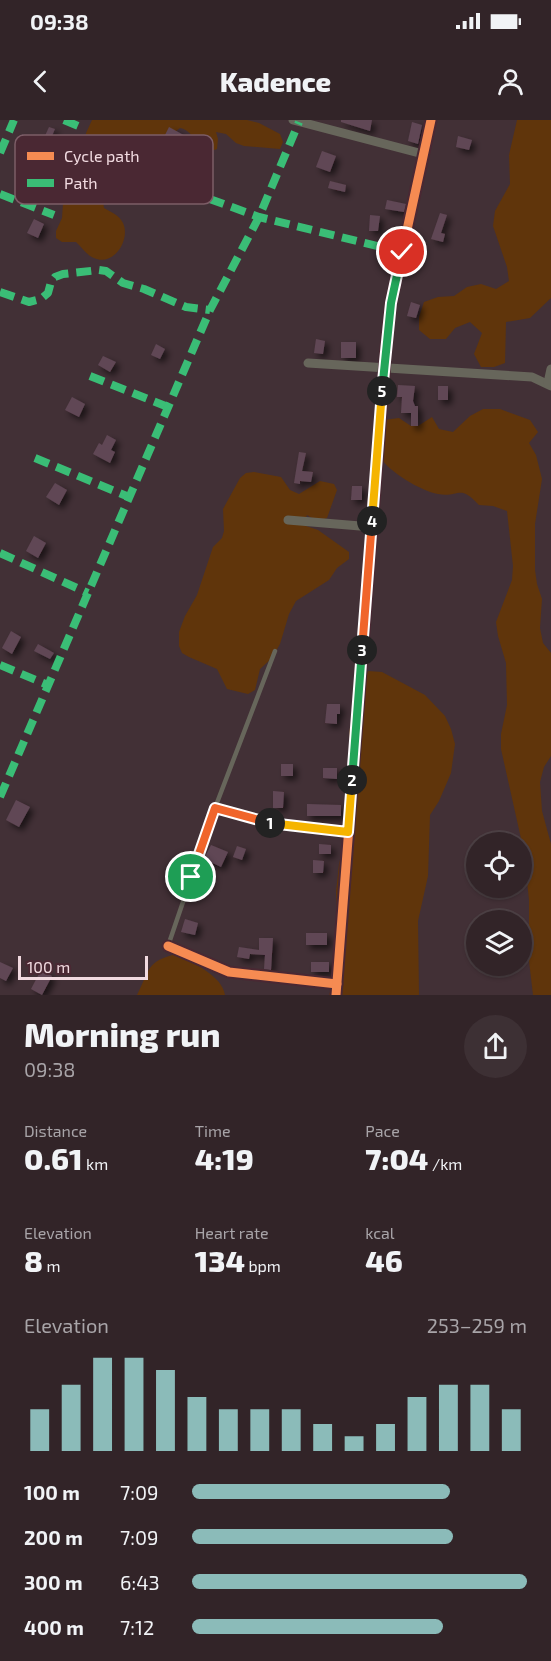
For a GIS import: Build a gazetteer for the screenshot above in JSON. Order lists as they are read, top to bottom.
{
  "legend": ["Cycle path", "Path"],
  "scale_bar": "100 m",
  "page": {
    "status": "09:38",
    "header": "Kadence",
    "pins": [
      "5",
      "4",
      "3",
      "2",
      "1"
    ],
    "scale": "100 m",
    "heading": ["Morning run", "09:38"],
    "stats": [
      ["Distance", "0.61 km"],
      ["Time", "4:19"],
      ["Pace", "7:04 /km"],
      ["Elevation", "8 m"],
      ["Heart rate", "134 bpm"],
      ["kcal", "46"]
    ],
    "chart": ["Elevation", "253–259 m"],
    "list": [
      {
        "name": "100 m",
        "note": "7:09"
      },
      {
        "name": "200 m",
        "note": "7:09"
      },
      {
        "name": "300 m",
        "note": "6:43"
      },
      {
        "name": "400 m",
        "note": "7:12"
      }
    ]
  }
}
